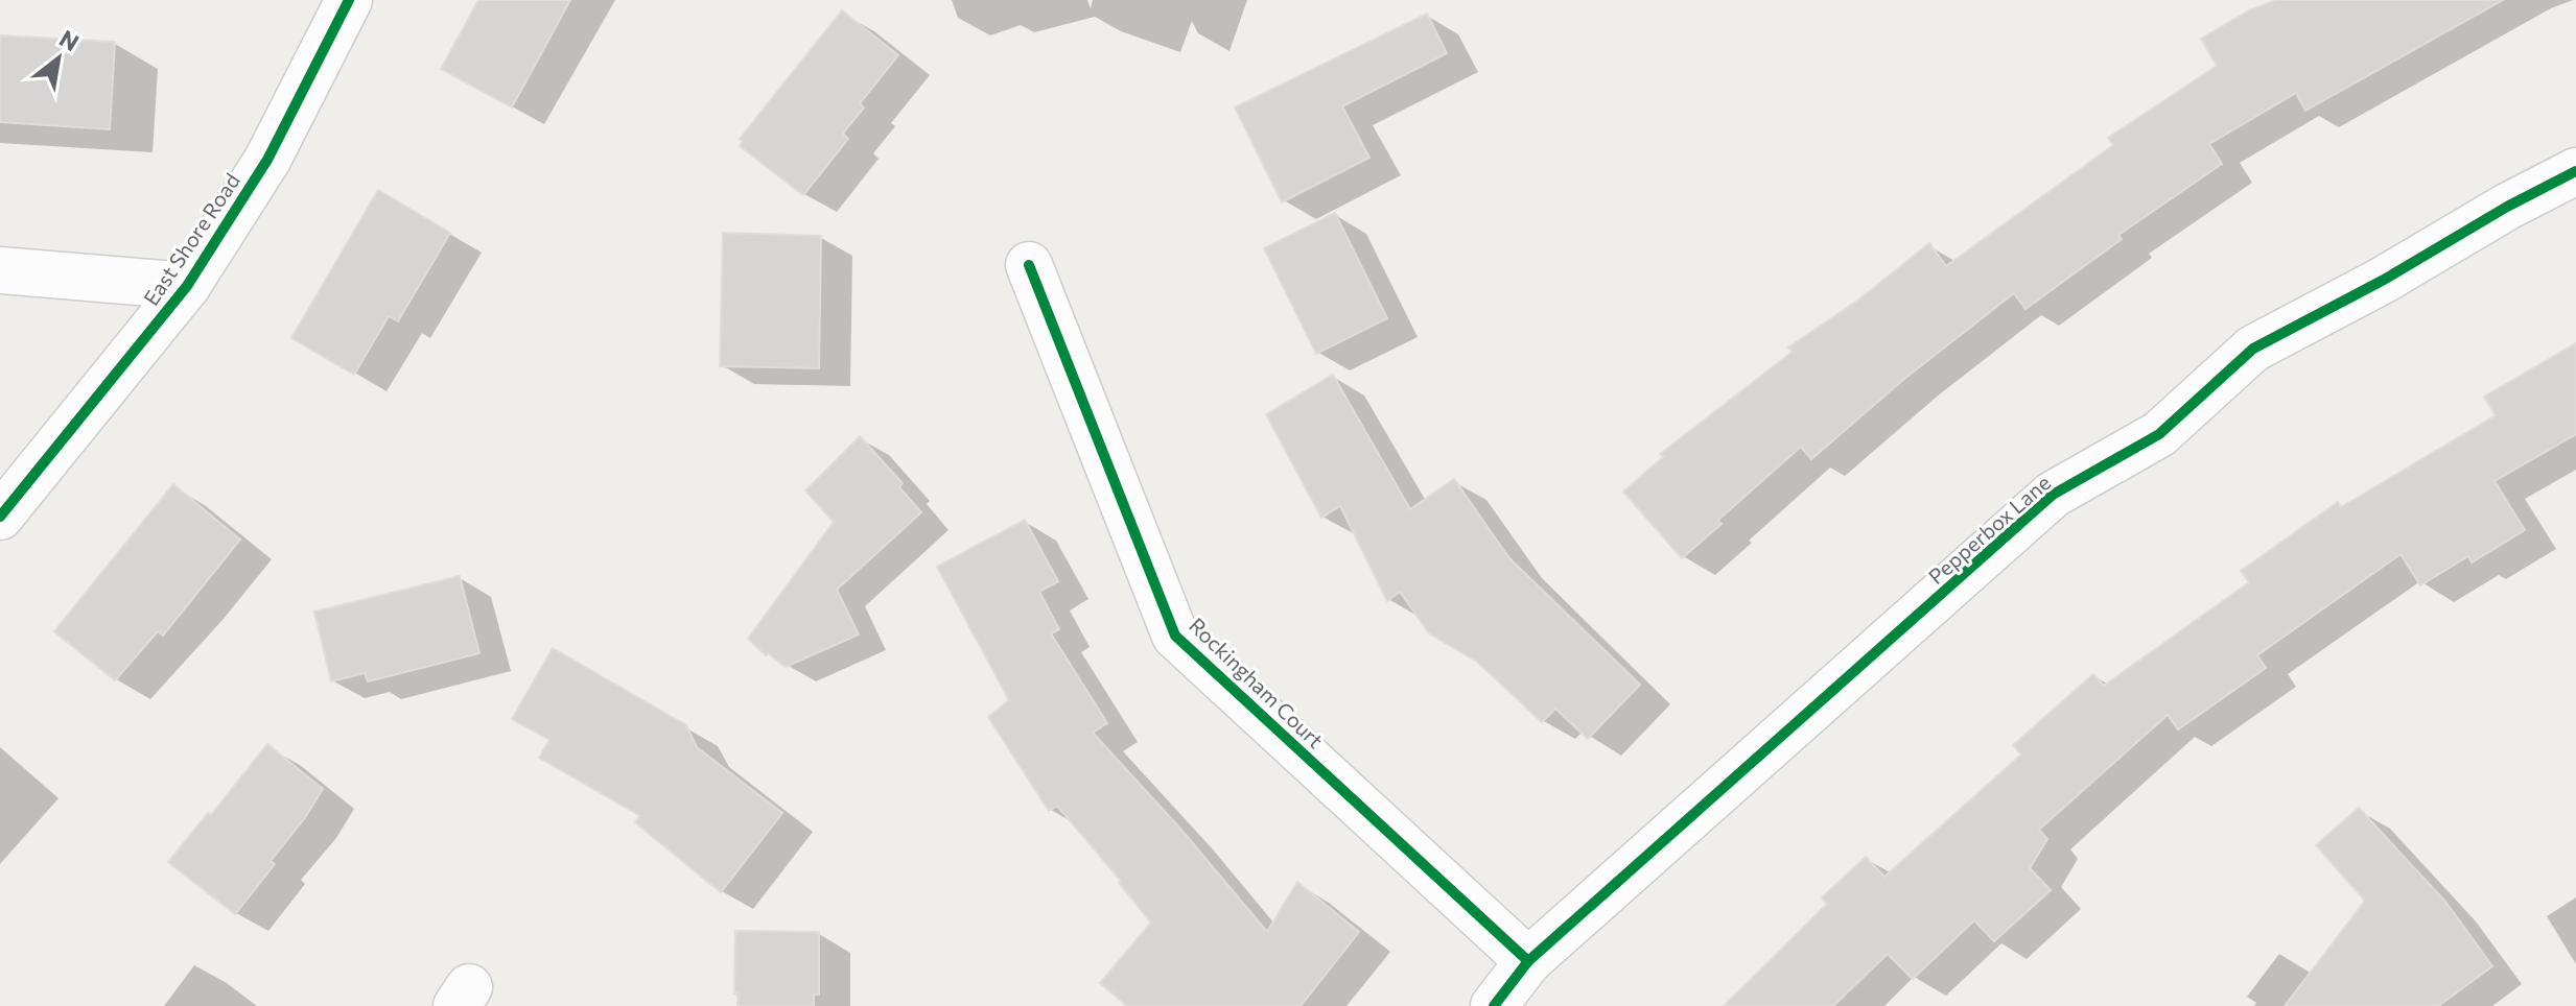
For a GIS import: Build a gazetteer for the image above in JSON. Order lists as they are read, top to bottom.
{
  "streets": {
    "street": ["East Shore Road", "Pepperbox Lane", "Rockingham Court"]
  },
  "crossings": [
    ["Pepperbox Lane", "Rockingham Court"]
  ],
  "north": "top right"
}
